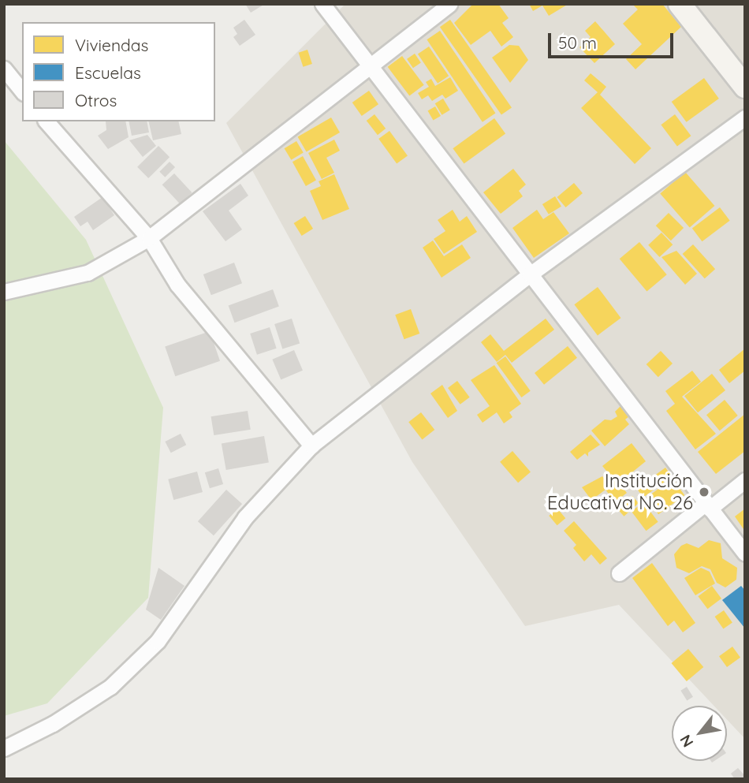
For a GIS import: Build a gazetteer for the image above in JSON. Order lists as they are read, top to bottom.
{
  "places": ["Institución Educativa No. 26"],
  "legend": ["Viviendas", "Escuelas", "Otros"],
  "scale_bar": "50 m",
  "north": "bottom left"
}
